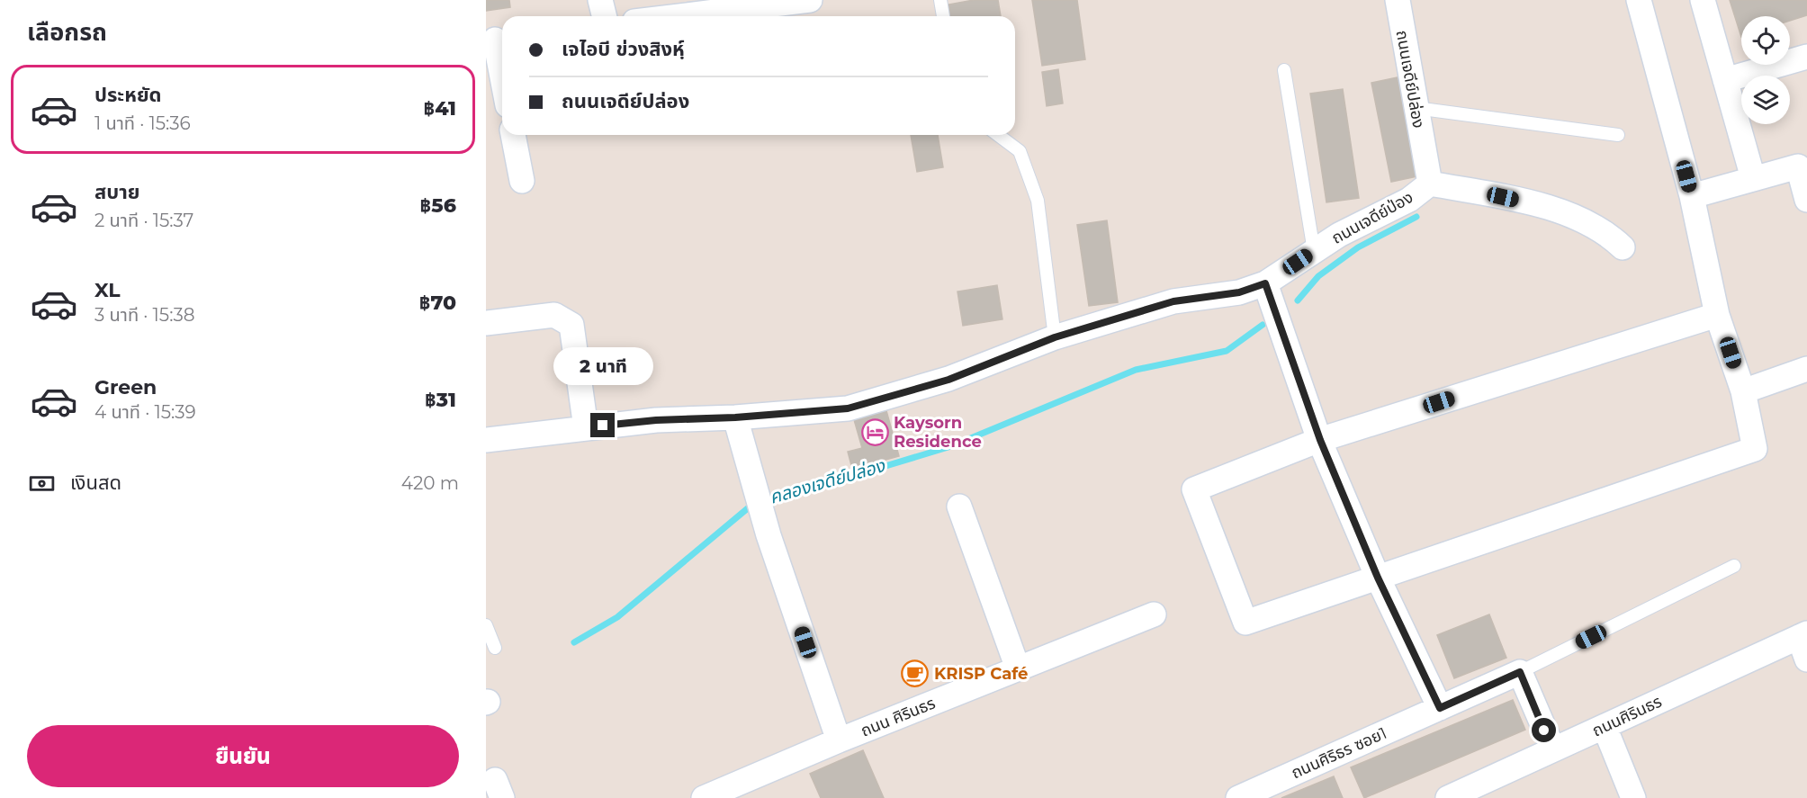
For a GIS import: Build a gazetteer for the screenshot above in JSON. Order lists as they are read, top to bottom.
{
  "streets": {
    "street": [
      "ถนนเจดีย์ปล่อง",
      "ถนนเจดีย์ป่อง",
      "ถนนศิรินธร",
      "ถนน ศิรินธร",
      "ถนนศิริธร ซอย1"
    ]
  },
  "crossings": [
    ["ถนนเจดีย์ปล่อง", "ถนนเจดีย์ป่อง"]
  ],
  "water": ["คลองเจดีย์ปล่อง"],
  "places": {
    "hotel": ["Kaysorn Residence"],
    "cafe": ["KRISP Café"]
  },
  "page": {
    "heading": "เลือกรถ",
    "banner": ["เจไอบี ข่วงสิงหฺ์", "ถนนเจดีย์ปล่อง"],
    "list": [
      {
        "name": "ประหยัด",
        "note": "1 นาที · 15:36",
        "value": "฿41"
      },
      {
        "name": "สบาย",
        "note": "2 นาที · 15:37",
        "value": "฿56"
      },
      {
        "name": "XL",
        "note": "3 นาที · 15:38",
        "value": "฿70"
      },
      {
        "name": "Green",
        "note": "4 นาที · 15:39",
        "value": "฿31"
      }
    ],
    "bubble": "2 นาที",
    "pay": ["เงินสด", "420 m"],
    "buttons": "ยืนยัน"
  }
}
